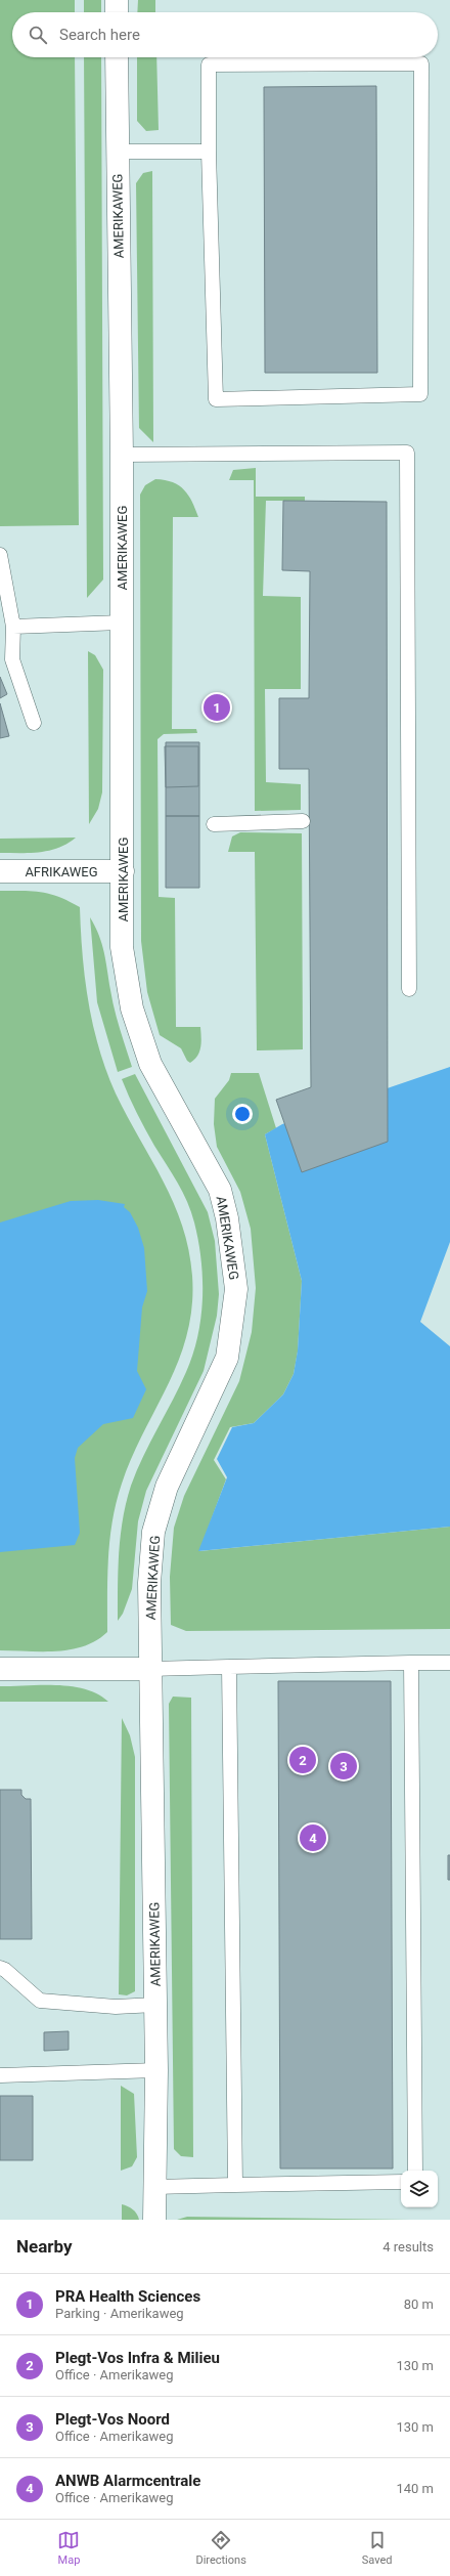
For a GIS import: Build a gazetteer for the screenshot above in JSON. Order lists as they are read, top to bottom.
{
  "streets": {
    "street": ["AMERIKAWEG", "AFRIKAWEG"]
  },
  "crossings": [
    ["AMERIKAWEG", "AFRIKAWEG"]
  ],
  "page": {
    "search": "Search here",
    "pins": [
      "1",
      "2",
      "3",
      "4"
    ],
    "heading": ["Nearby", "4 results"],
    "list": [
      {
        "mark": "1",
        "name": "PRA Health Sciences",
        "note": "Parking · Amerikaweg",
        "value": "80 m"
      },
      {
        "mark": "2",
        "name": "Plegt-Vos Infra & Milieu",
        "note": "Office · Amerikaweg",
        "value": "130 m"
      },
      {
        "mark": "3",
        "name": "Plegt-Vos Noord",
        "note": "Office · Amerikaweg",
        "value": "130 m"
      },
      {
        "mark": "4",
        "name": "ANWB Alarmcentrale",
        "note": "Office · Amerikaweg",
        "value": "140 m"
      }
    ],
    "nav": ["Map", "Directions", "Saved"]
  }
}
